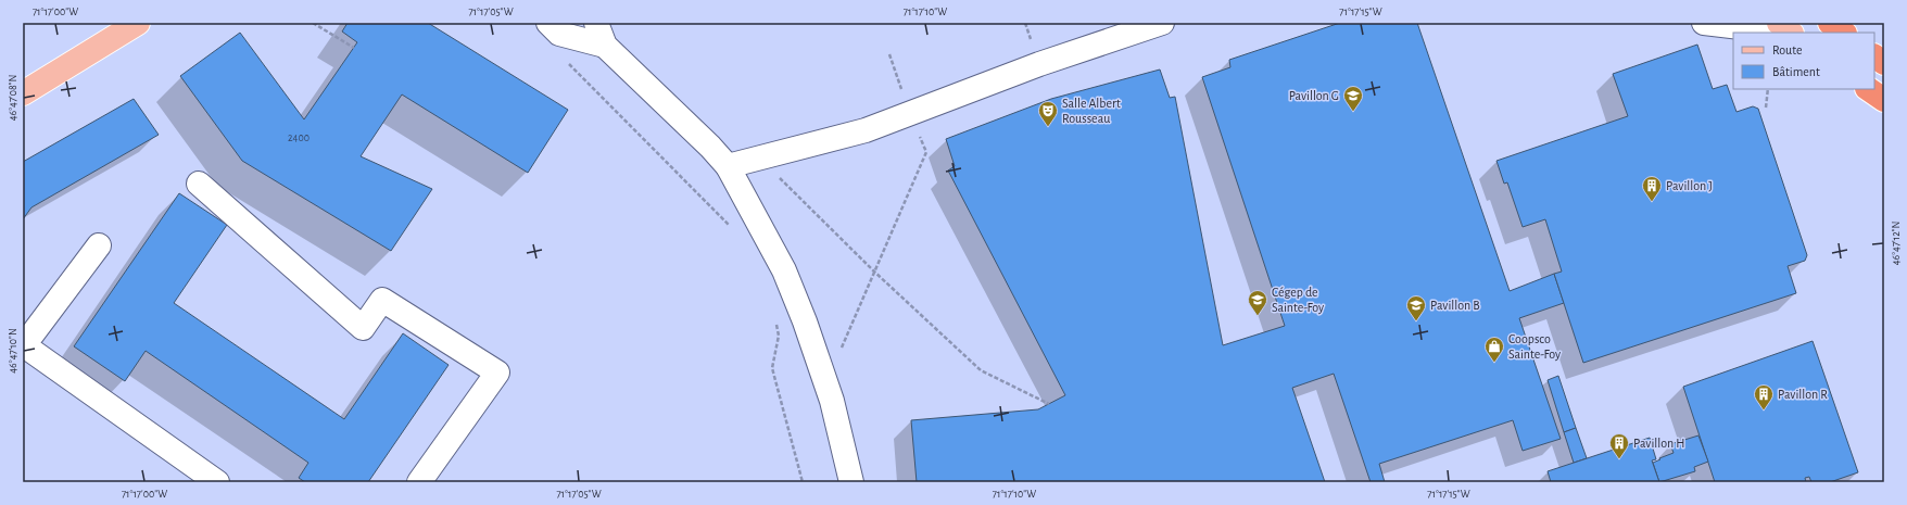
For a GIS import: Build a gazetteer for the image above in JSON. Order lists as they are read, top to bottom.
{
  "places": {
    "school or university": ["Pavillon G", "Cégep de Sainte-Foy", "Pavillon B"],
    "theatre": ["Salle Albert Rousseau"],
    "building": ["Pavillon J", "Pavillon R", "Pavillon H"],
    "shop": ["Coopsco Sainte-Foy"]
  },
  "house_numbers": ["2400"],
  "legend": ["Route", "Bâtiment"],
  "coordinates": [
    "71°17'00\"W",
    "71°17'05\"W",
    "71°17'10\"W",
    "71°17'15\"W",
    "46°47'08\"N",
    "46°47'12\"N",
    "46°47'10\"N"
  ]
}
